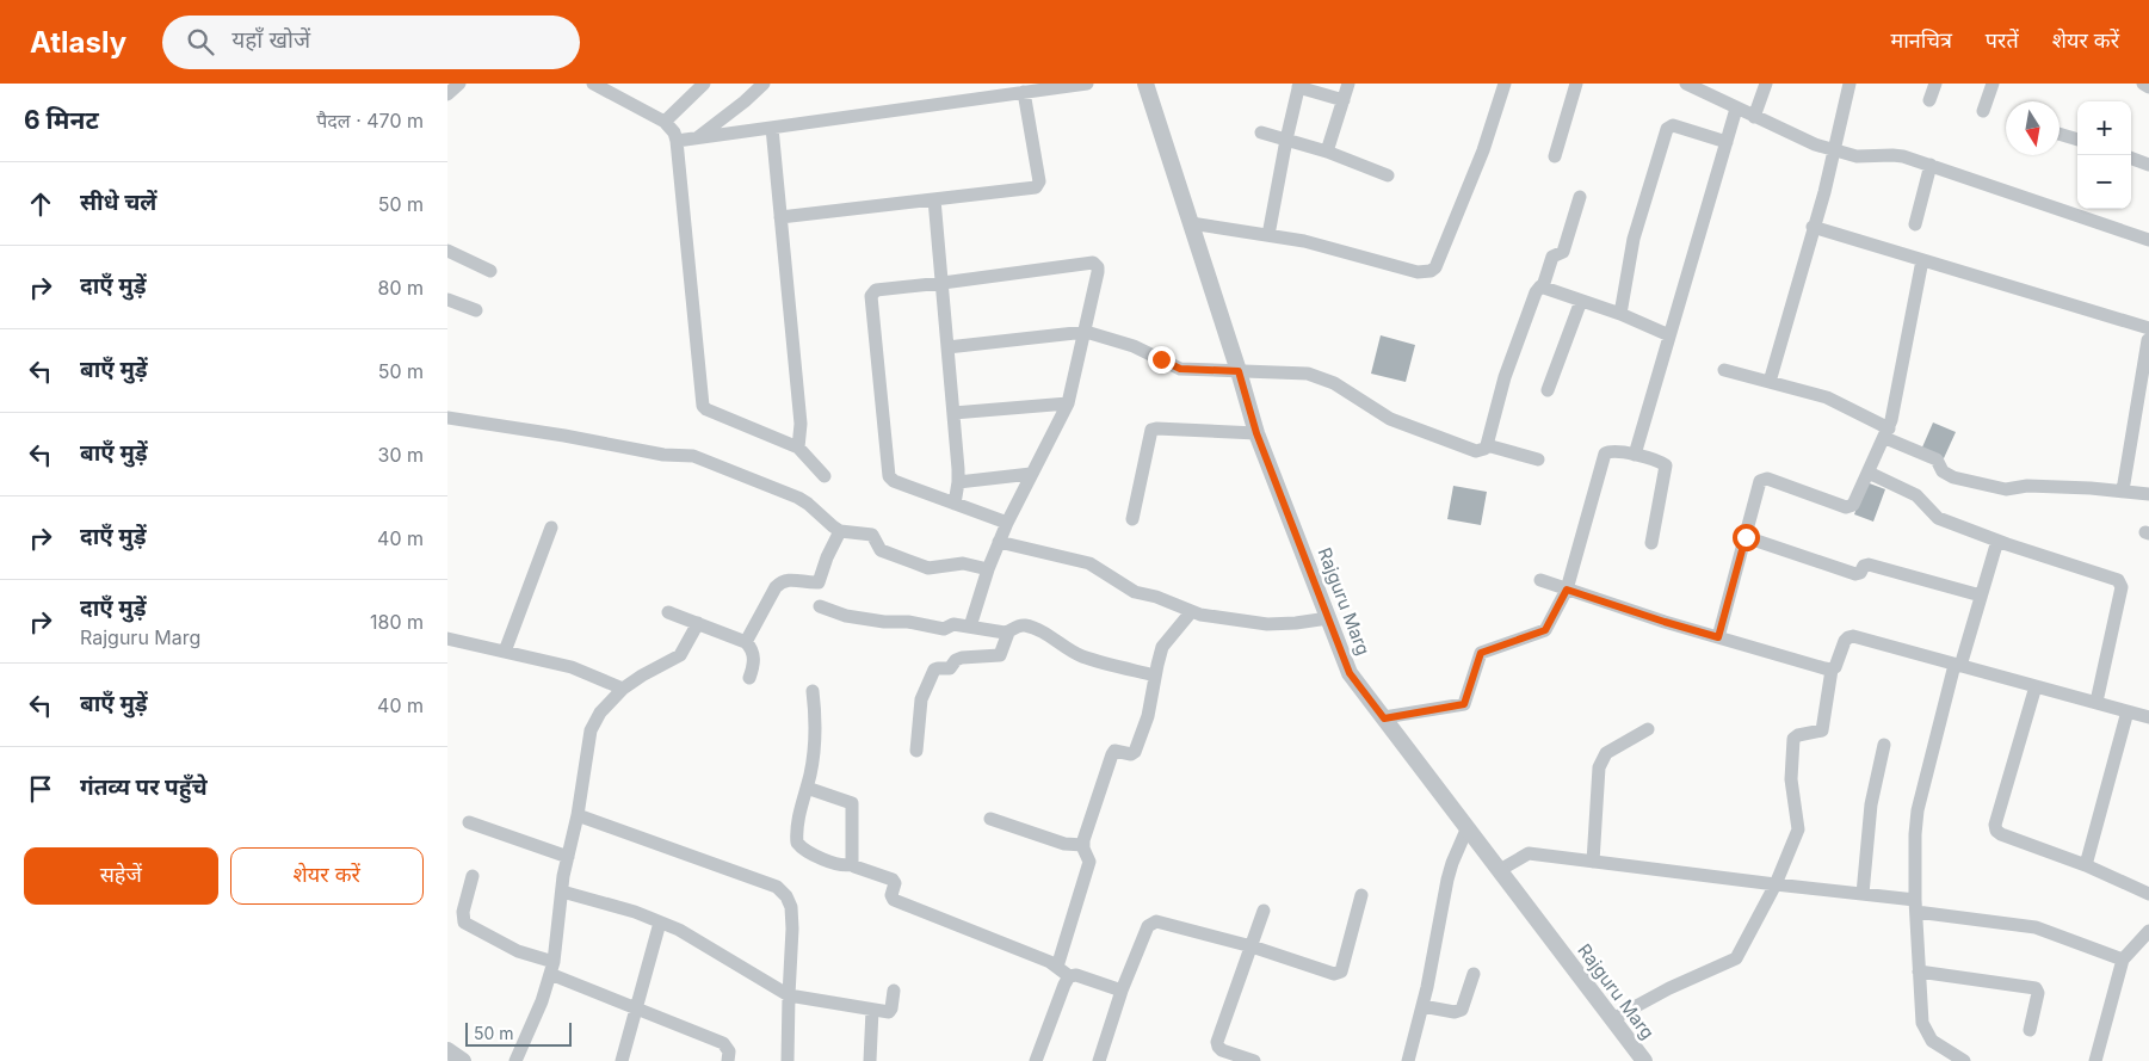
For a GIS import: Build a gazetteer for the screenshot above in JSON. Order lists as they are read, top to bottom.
{
  "streets": {
    "street": ["Rajguru Marg"]
  },
  "scale_bar": "50 m",
  "north": "bottom",
  "page": {
    "header": "Atlasly",
    "search": "यहाँ खोजें",
    "nav": ["मानचित्र", "परतें", "शेयर करें"],
    "heading": ["6 मिनट", "पैदल · 470 m"],
    "map_buttons": ["+", "−"],
    "list": [
      ["सीधे चलें", "50 m"],
      ["दाएँ मुड़ें", "80 m"],
      ["बाएँ मुड़ें", "50 m"],
      ["बाएँ मुड़ें", "30 m"],
      ["दाएँ मुड़ें", "40 m"],
      ["दाएँ मुड़ें", "Rajguru Marg", "180 m"],
      ["बाएँ मुड़ें", "40 m"],
      "गंतव्य पर पहुँचे"
    ],
    "buttons": ["सहेजें", "शेयर करें"],
    "scale": "50 m"
  }
}
